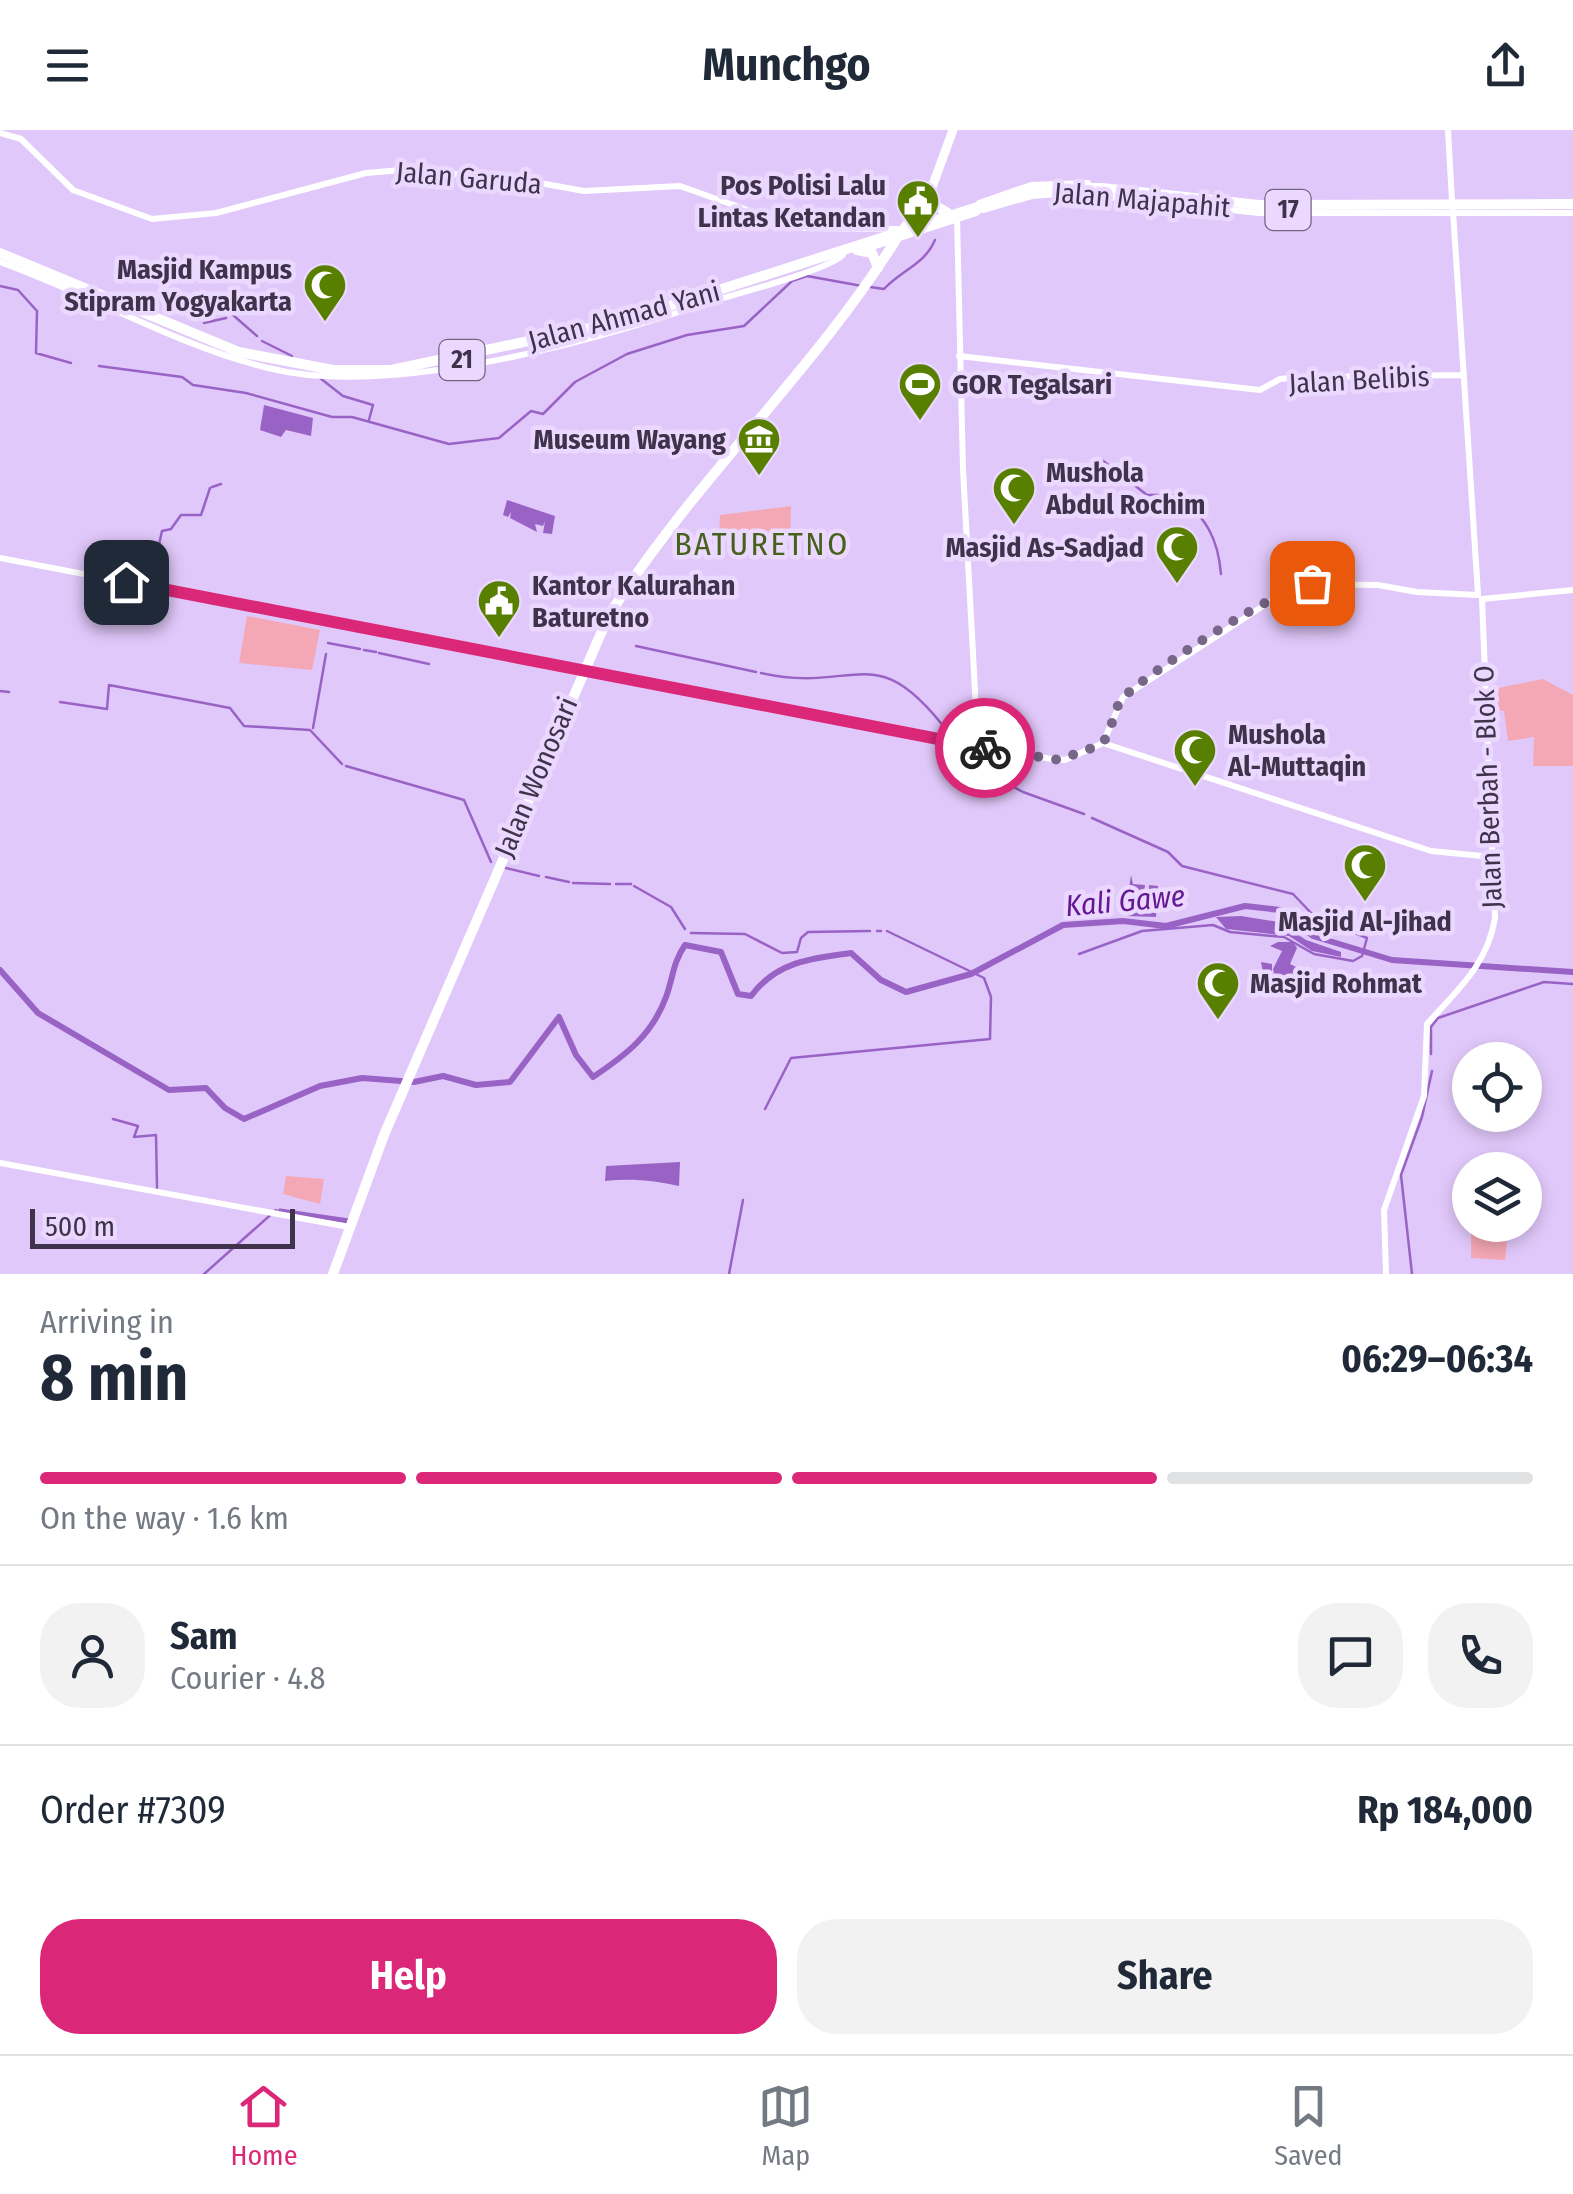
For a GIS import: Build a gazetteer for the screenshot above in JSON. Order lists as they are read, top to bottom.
{
  "streets": {
    "highway": [
      "Jalan Majapahit",
      "17",
      "Jalan Ahmad Yani",
      "21",
      "Jalan Wonosari"
    ],
    "street": ["Jalan Garuda", "Jalan Belibis", "Jalan Berbah - Blok O"]
  },
  "crossings": [
    ["Jalan Garuda", "Jalan Majapahit"],
    ["Jalan Garuda", "Jalan Ahmad Yani"],
    ["Jalan Garuda", "Jalan Wonosari"],
    ["Jalan Majapahit", "Jalan Ahmad Yani"],
    ["Jalan Majapahit", "Jalan Wonosari"],
    ["Jalan Ahmad Yani", "Jalan Wonosari"],
    ["Jalan Belibis", "Jalan Berbah - Blok O"]
  ],
  "districts": ["BATURETNO"],
  "water": ["Kali Gawe"],
  "places": {
    "public building": ["Pos Polisi Lalu Lintas Ketandan", "Kantor Kalurahan Baturetno"],
    "mosque": [
      "Masjid Kampus Stipram Yogyakarta",
      "Mushola Abdul Rochim",
      "Masjid As-Sadjad",
      "Mushola Al-Muttaqin",
      "Masjid Al-Jihad",
      "Masjid Rohmat"
    ],
    "sports": ["GOR Tegalsari"],
    "museum": ["Museum Wayang"]
  },
  "scale_bar": "500 m",
  "page": {
    "header": "Munchgo",
    "scale": "500 m",
    "heading": ["8 min", "Arriving in", "06:29–06:34"],
    "panel": [
      "Sam",
      "Courier · 4.8",
      "Order #7309",
      "Rp 184,000"
    ],
    "bar": "On the way · 1.6 km",
    "buttons": ["Help", "Share"],
    "tabs": ["Home", "Map", "Saved"]
  }
}
